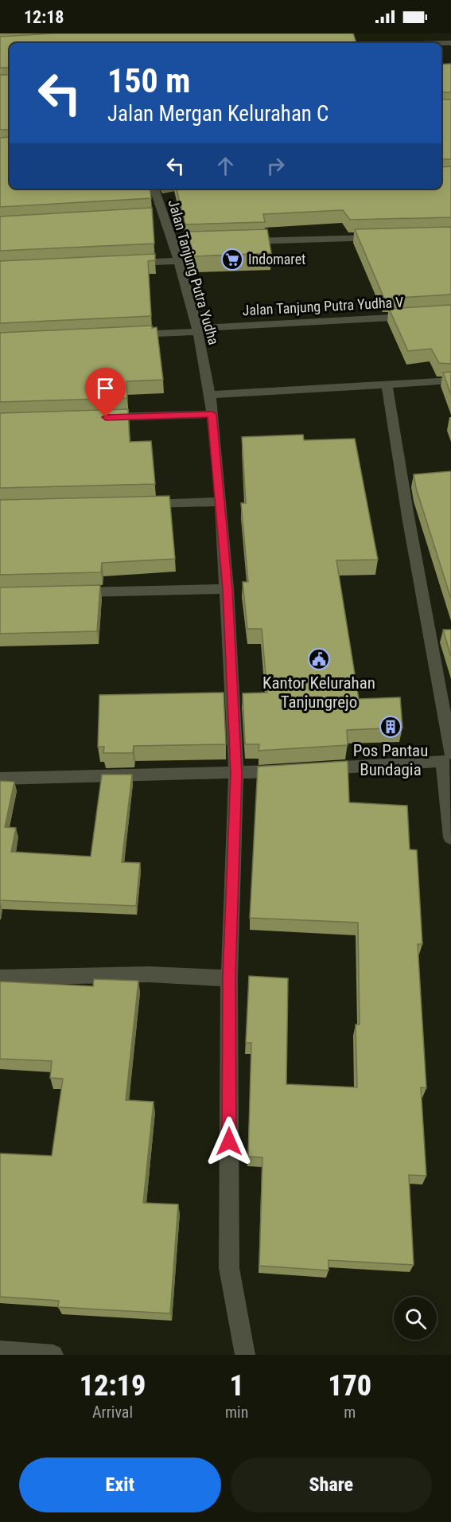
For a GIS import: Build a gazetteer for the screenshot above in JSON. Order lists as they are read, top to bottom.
{
  "streets": {
    "street": ["Jalan Tanjung Putra Yudha", "Jalan Tanjung Putra Yudha V"]
  },
  "crossings": [
    ["Jalan Tanjung Putra Yudha", "Jalan Tanjung Putra Yudha V"]
  ],
  "places": {
    "supermarket": ["Indomaret"],
    "public building": ["Kantor Kelurahan Tanjungrejo"],
    "building": ["Pos Pantau Bundagia"]
  },
  "page": {
    "status": "12:18",
    "turn": ["150 m", "Jalan Mergan Kelurahan C"],
    "eta": [
      "12:19",
      "Arrival",
      "1",
      "min",
      "170",
      "m"
    ],
    "buttons": ["Exit", "Share"]
  }
}
